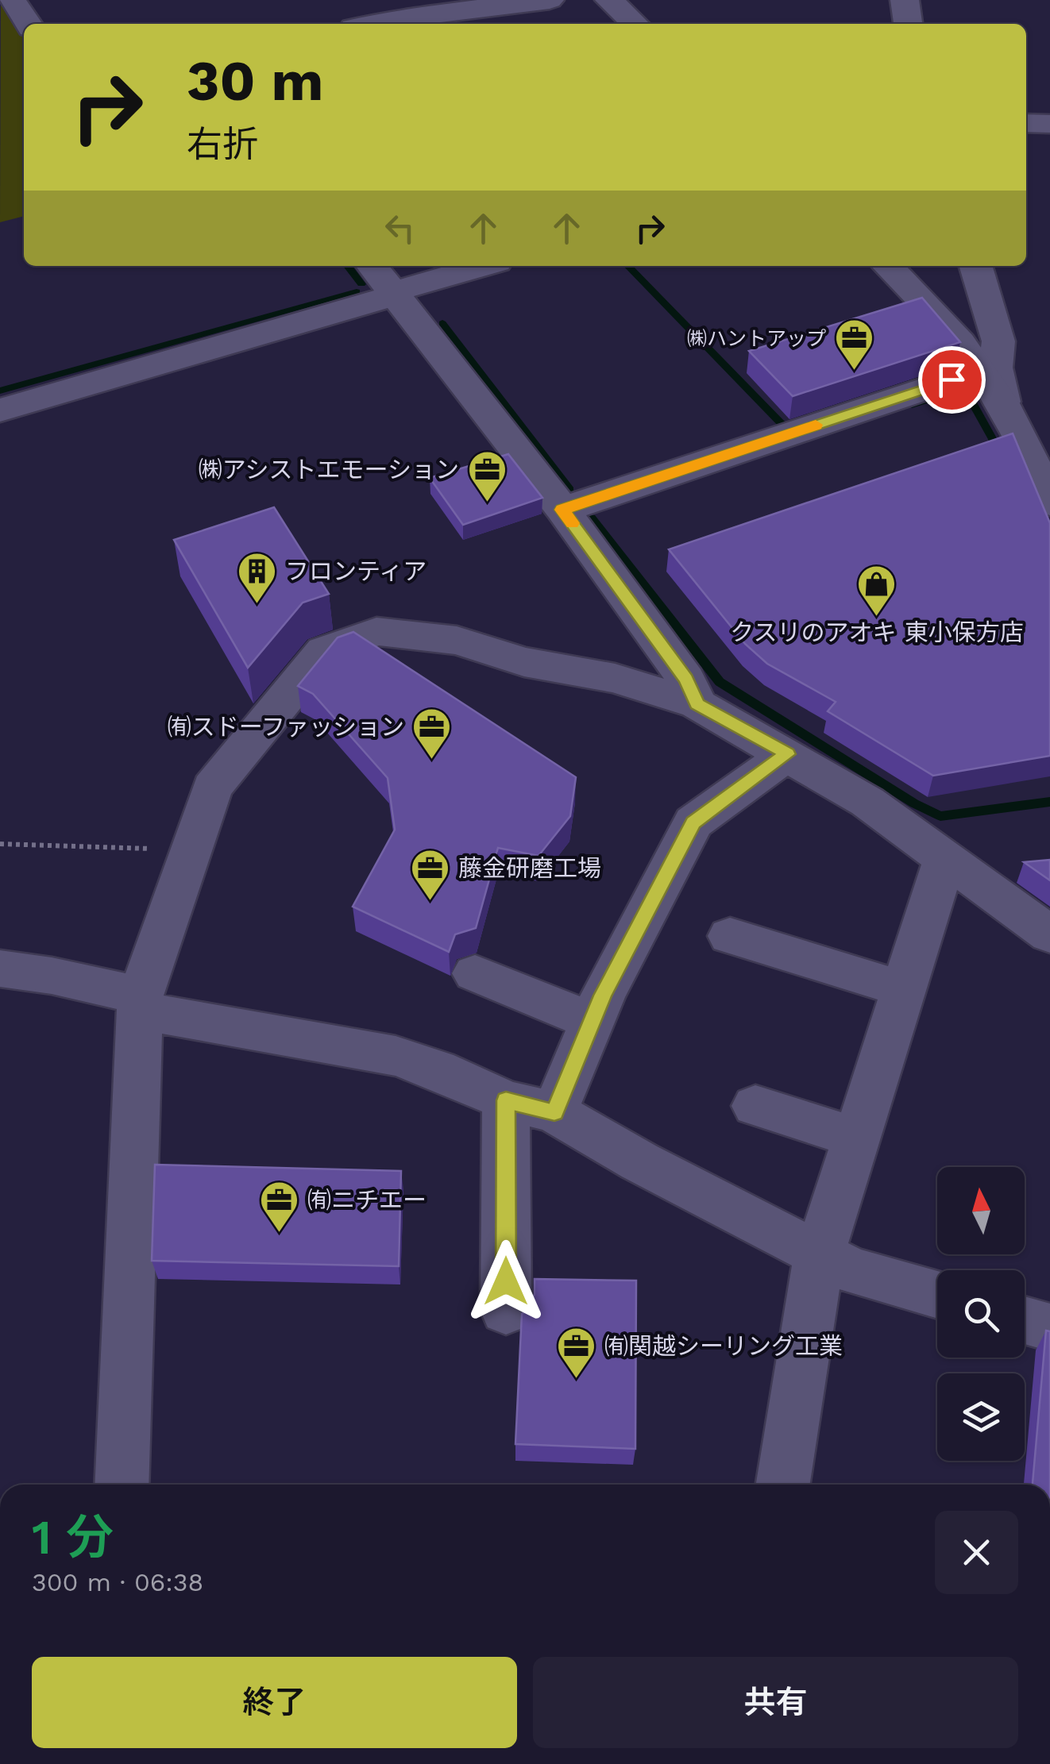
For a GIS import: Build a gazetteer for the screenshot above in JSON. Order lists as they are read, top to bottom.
{
  "places": {
    "office": [
      "㈱ハントアップ",
      "㈱アシストエモーション",
      "㈲スドーファッション",
      "藤金研磨工場",
      "㈲ニチエー",
      "㈲関越シーリング工業"
    ],
    "building": ["フロンティア"],
    "shop": ["クスリのアオキ 東小保方店"]
  },
  "north": "top",
  "page": {
    "turn": ["30 m", "右折"],
    "heading": ["1 分", "300 m · 06:38"],
    "buttons": ["終了", "共有"]
  }
}
